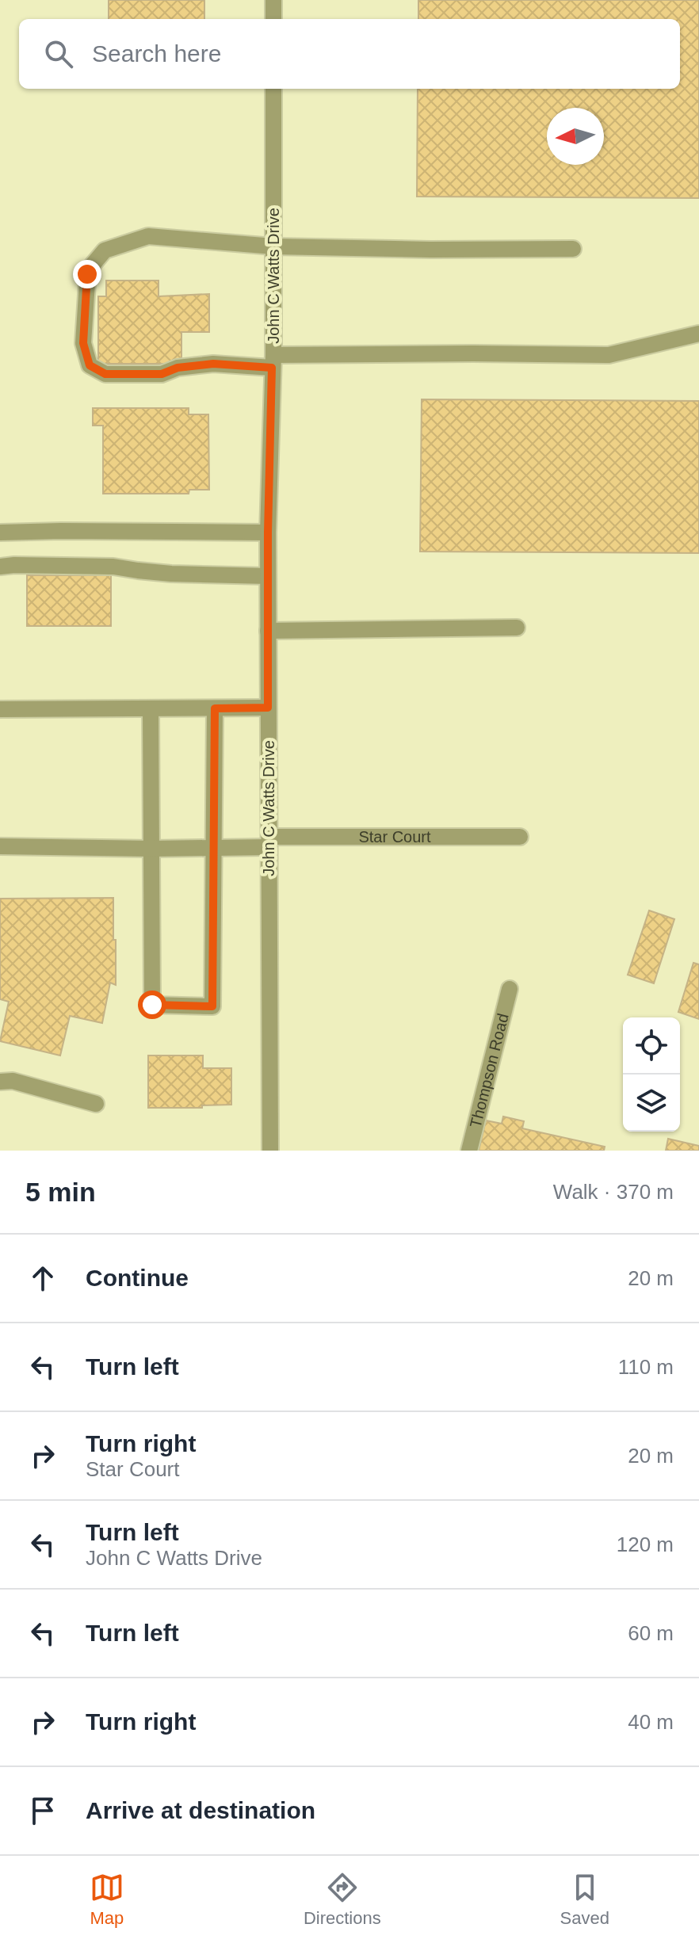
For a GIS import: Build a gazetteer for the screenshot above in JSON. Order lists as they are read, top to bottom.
{
  "streets": {
    "street": ["John C Watts Drive", "Star Court", "Thompson Road"]
  },
  "crossings": [
    ["John C Watts Drive", "Star Court"]
  ],
  "north": "left",
  "page": {
    "search": "Search here",
    "heading": ["5 min", "Walk · 370 m"],
    "list": [
      ["Continue", "20 m"],
      ["Turn left", "110 m"],
      ["Turn right", "Star Court", "20 m"],
      ["Turn left", "John C Watts Drive", "120 m"],
      ["Turn left", "60 m"],
      ["Turn right", "40 m"],
      "Arrive at destination"
    ],
    "nav": ["Map", "Directions", "Saved"]
  }
}
